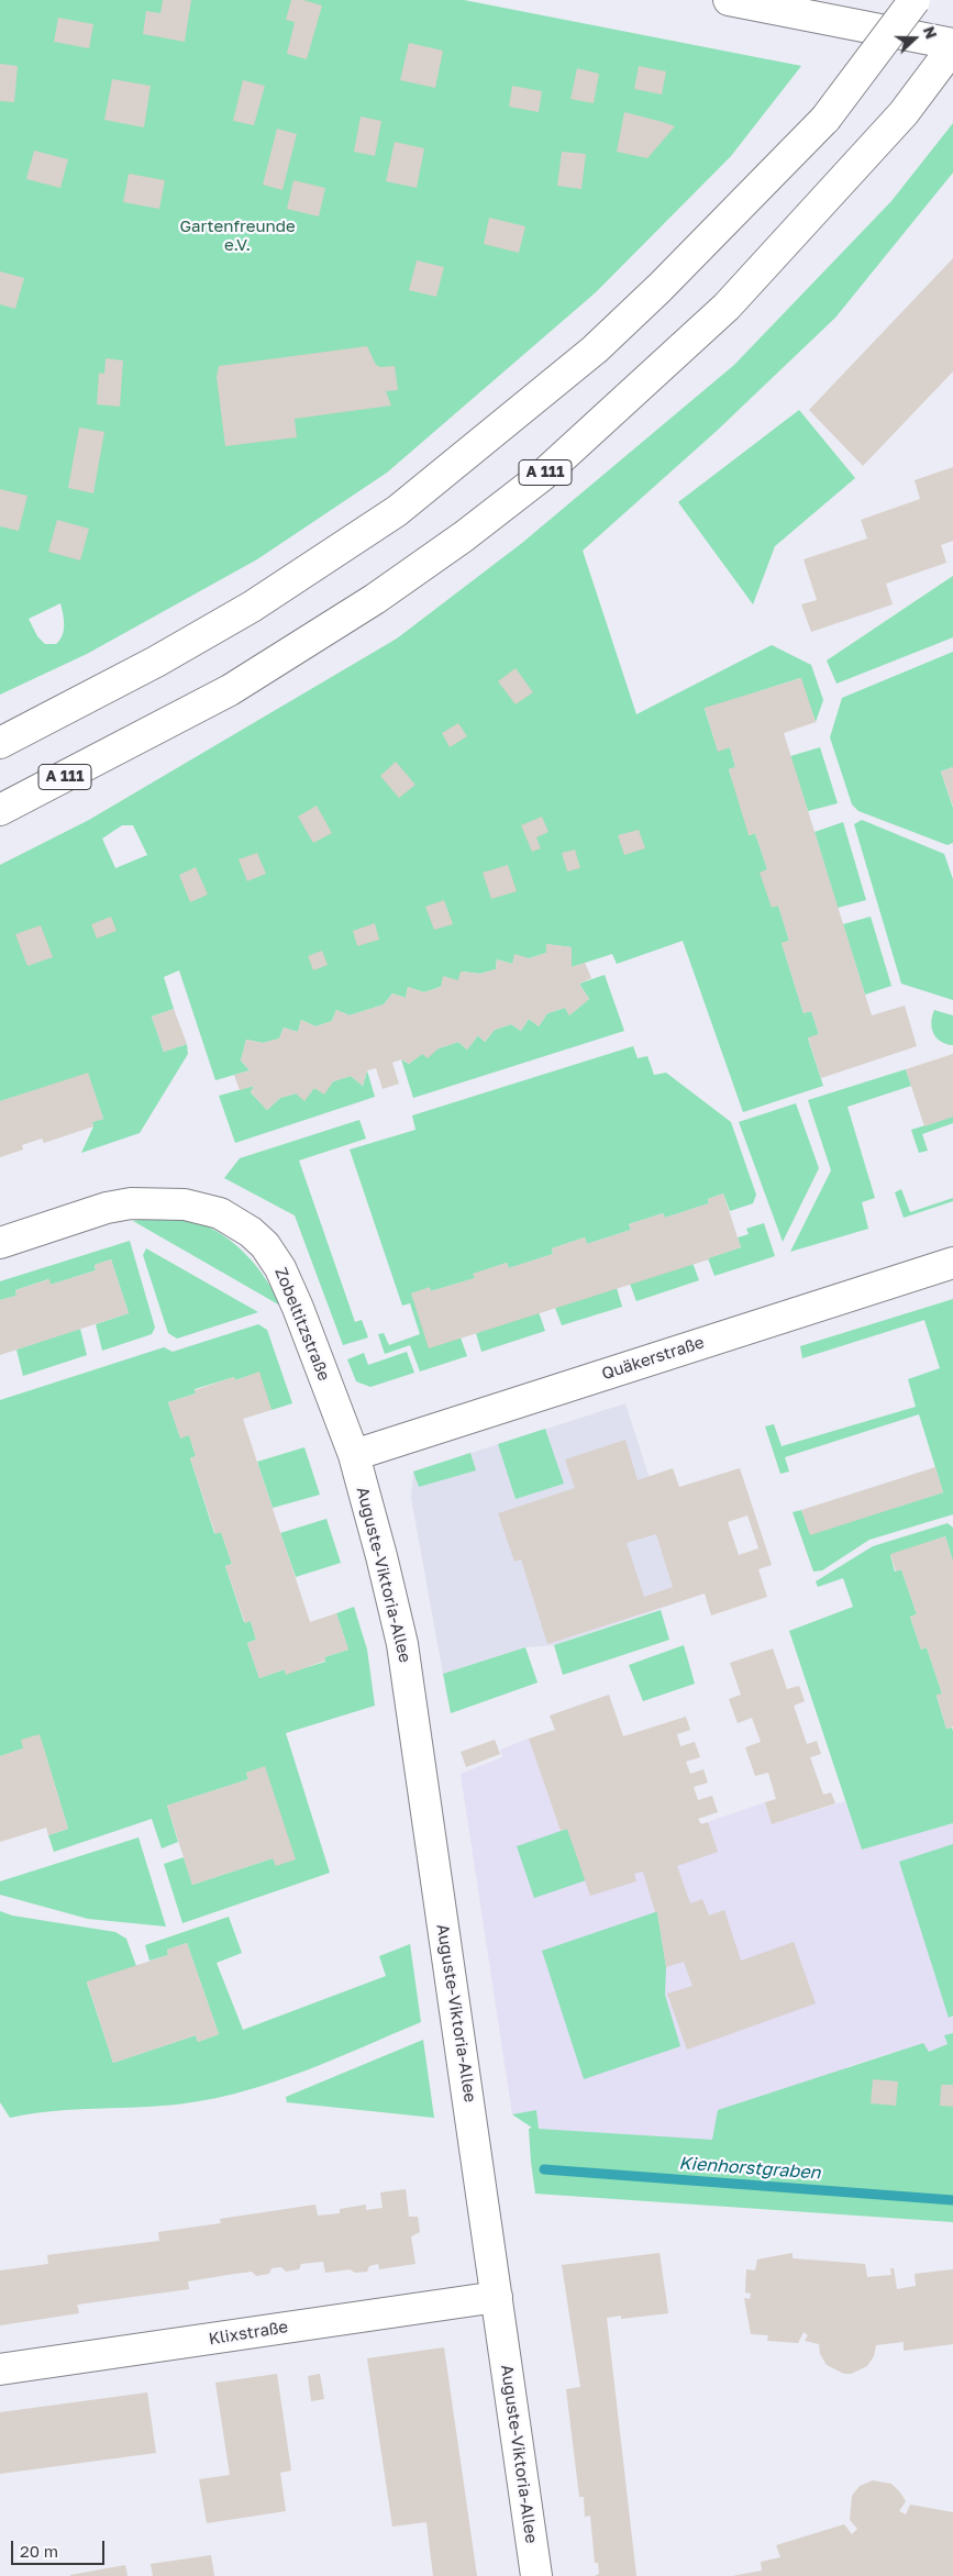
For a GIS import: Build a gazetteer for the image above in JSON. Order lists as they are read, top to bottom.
{
  "streets": {
    "main road": [
      "A 111",
      "Zobeltitzstraße",
      "Quäkerstraße",
      "Auguste-Viktoria-Allee",
      "Klixstraße"
    ]
  },
  "crossings": [
    ["Zobeltitzstraße", "Quäkerstraße"],
    ["Zobeltitzstraße", "Auguste-Viktoria-Allee"],
    ["Quäkerstraße", "Auguste-Viktoria-Allee"],
    ["Auguste-Viktoria-Allee", "Klixstraße"]
  ],
  "water": ["Kienhorstgraben"],
  "parks": ["Gartenfreunde e.V."],
  "scale_bar": "20 m",
  "north": "right"
}
